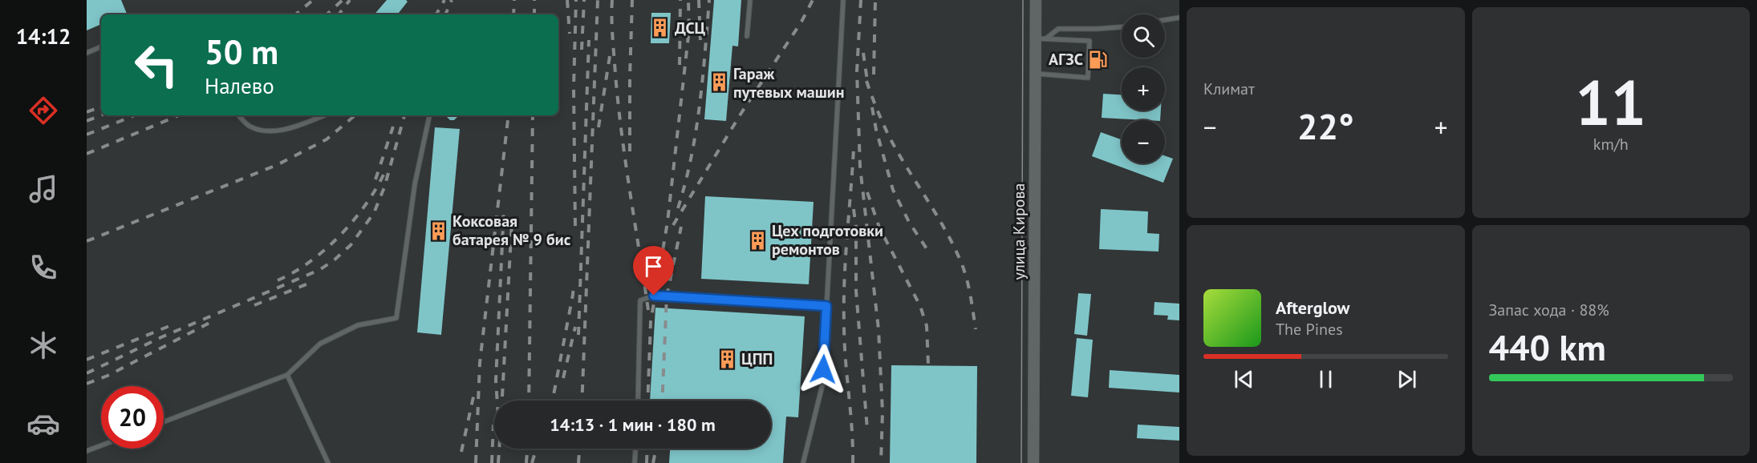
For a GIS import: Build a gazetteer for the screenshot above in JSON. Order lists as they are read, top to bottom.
{
  "streets": {
    "main road": ["улица Кирова"]
  },
  "places": {
    "building": [
      "ДСЦ",
      "Гараж путевых машин",
      "Коксовая батарея № 9 бис",
      "Цех подготовки ремонтов",
      "ЦПП"
    ],
    "fuel station": ["АГЗС"]
  },
  "page": {
    "tabs": "14:12",
    "tile": [
      "Климат",
      ["11", "km/h"],
      ["Запас хода · 88%", "440 km"]
    ],
    "map_buttons": ["+", "−"],
    "turn": ["50 m", "Налево"],
    "heat": ["−", "22°", "+"],
    "song": ["Afterglow", "The Pines"],
    "limit": "20",
    "trip": "14:13 · 1 мин · 180 m"
  }
}
